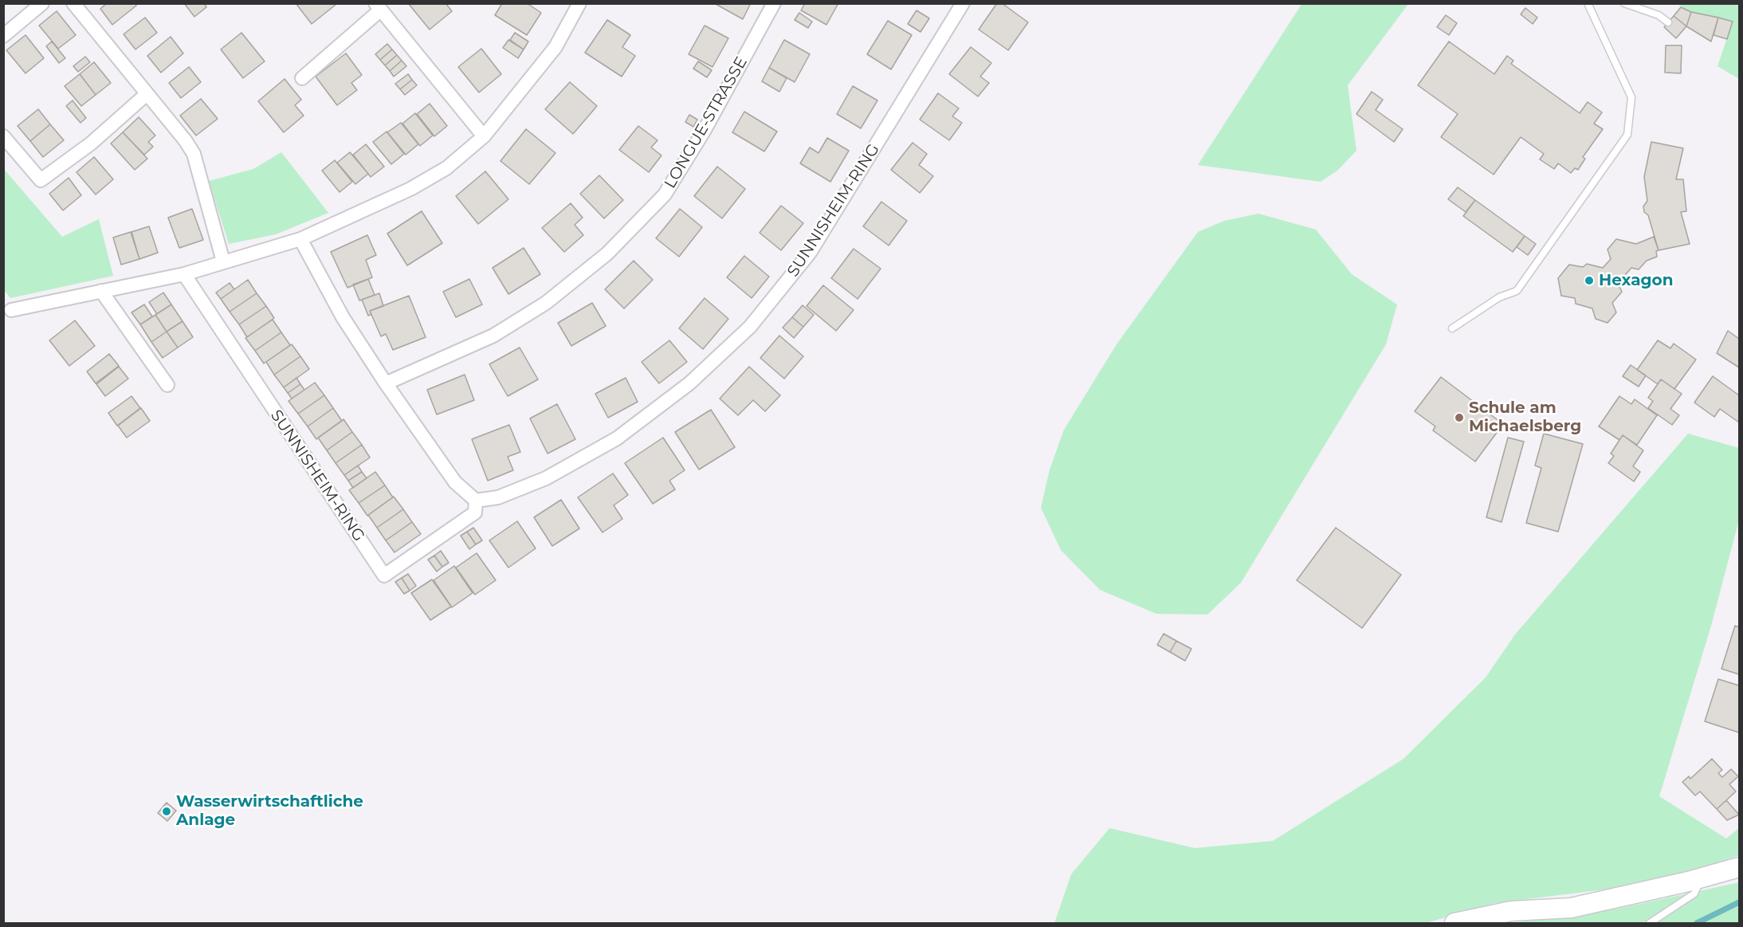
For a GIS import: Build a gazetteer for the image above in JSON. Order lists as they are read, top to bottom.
{
  "streets": {
    "street": ["LONGUE-STRASSE", "SUNNISHEIM-RING"]
  },
  "places": ["Hexagon", "Schule am Michaelsberg", "Wasserwirtschaftliche Anlage"]
}
